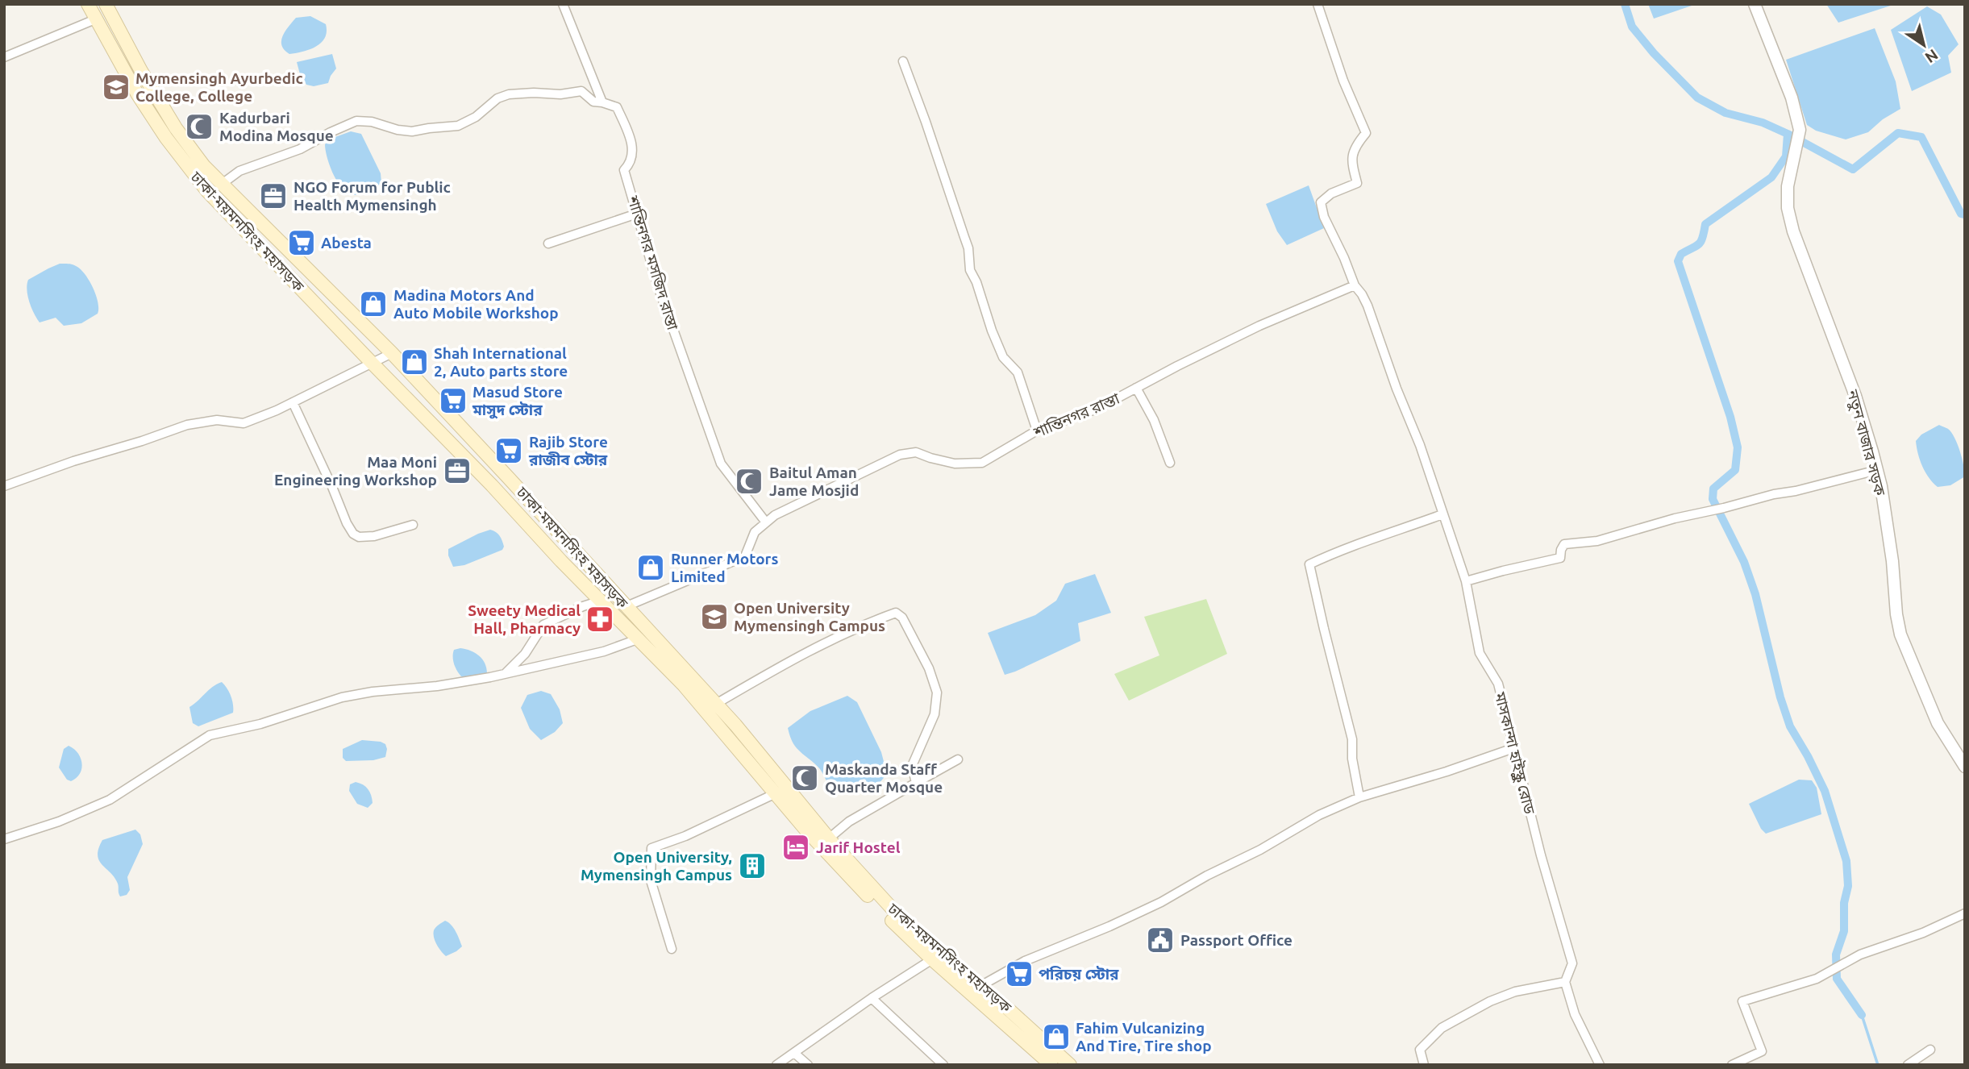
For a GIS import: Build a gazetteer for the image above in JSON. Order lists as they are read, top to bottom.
{
  "streets": {
    "main road": ["ঢাকা-ময়মনসিংহ মহাসড়ক"],
    "street": [
      "শান্তিনগর মসজিদ রাস্তা",
      "শান্তিনগর রাস্তা",
      "নতুন বাজার সড়ক",
      "মাসকান্দা হাইস্কুল রোড"
    ]
  },
  "crossings": [
    ["ঢাকা-ময়মনসিংহ মহাসড়ক", "শান্তিনগর রাস্তা"],
    ["শান্তিনগর মসজিদ রাস্তা", "শান্তিনগর রাস্তা"],
    ["শান্তিনগর রাস্তা", "মাসকান্দা হাইস্কুল রোড"]
  ],
  "places": {
    "school or university": ["Mymensingh Ayurbedic College, College", "Open University Mymensingh Campus"],
    "mosque": ["Kadurbari Modina Mosque", "Baitul Aman Jame Mosjid", "Maskanda Staff Quarter Mosque"],
    "office": ["NGO Forum for Public Health Mymensingh", "Maa Moni Engineering Workshop"],
    "supermarket": [
      "Abesta",
      "Masud Store মাসুদ স্টোর",
      "Rajib Store রাজীব স্টোর",
      "পরিচয় স্টোর"
    ],
    "shop": [
      "Madina Motors And Auto Mobile Workshop",
      "Shah International 2, Auto parts store",
      "Runner Motors Limited",
      "Fahim Vulcanizing And Tire, Tire shop"
    ],
    "pharmacy": ["Sweety Medical Hall, Pharmacy"],
    "hotel": ["Jarif Hostel"],
    "building": ["Open University, Mymensingh Campus"],
    "public building": ["Passport Office"]
  },
  "north": "bottom right"
}
